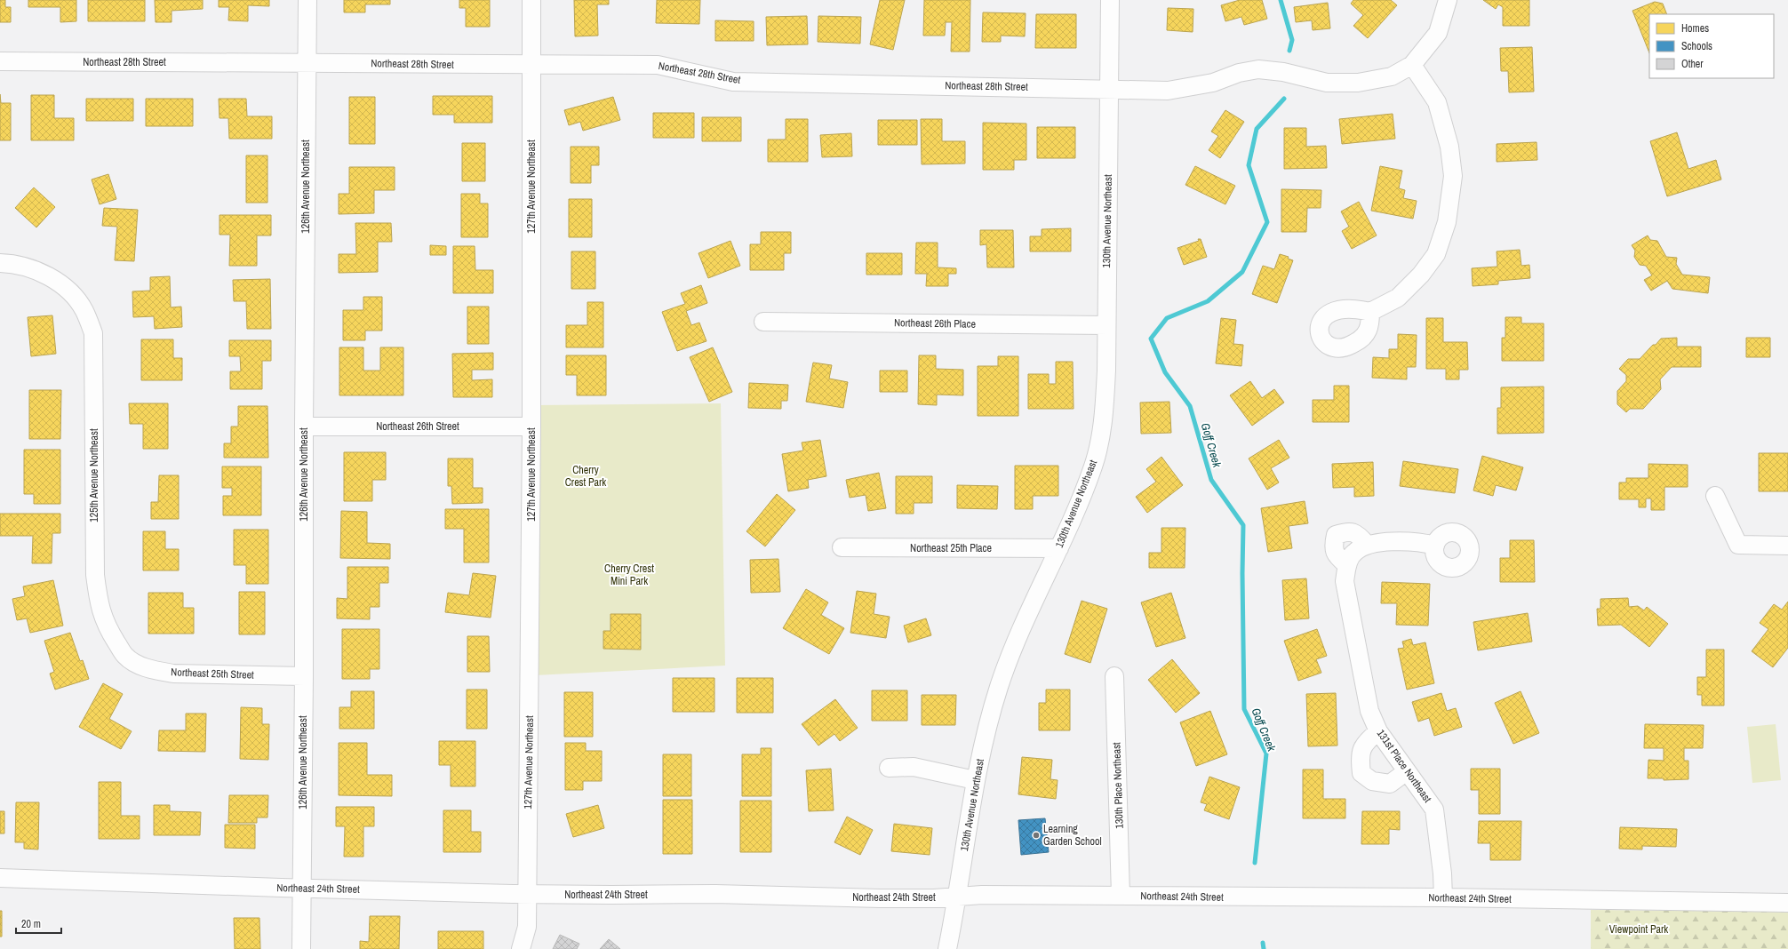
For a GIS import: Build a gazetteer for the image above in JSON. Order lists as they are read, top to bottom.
{
  "streets": {
    "street": [
      "Northeast 28th Street",
      "126th Avenue Northeast",
      "127th Avenue Northeast",
      "130th Avenue Northeast",
      "Northeast 26th Place",
      "Northeast 26th Street",
      "125th Avenue Northeast",
      "Northeast 25th Place",
      "Northeast 25th Street",
      "131st Place Northeast",
      "130th Place Northeast",
      "Northeast 24th Street"
    ]
  },
  "crossings": [
    ["Northeast 28th Street", "126th Avenue Northeast"],
    ["Northeast 28th Street", "127th Avenue Northeast"],
    ["Northeast 28th Street", "130th Avenue Northeast"],
    ["126th Avenue Northeast", "Northeast 26th Street"],
    ["126th Avenue Northeast", "Northeast 25th Street"],
    ["126th Avenue Northeast", "Northeast 24th Street"],
    ["127th Avenue Northeast", "Northeast 26th Street"],
    ["127th Avenue Northeast", "Northeast 24th Street"],
    ["130th Avenue Northeast", "Northeast 26th Place"],
    ["130th Avenue Northeast", "Northeast 25th Place"],
    ["130th Avenue Northeast", "Northeast 24th Street"],
    ["125th Avenue Northeast", "Northeast 25th Street"],
    ["131st Place Northeast", "Northeast 24th Street"],
    ["130th Place Northeast", "Northeast 24th Street"]
  ],
  "water": ["Goff Creek"],
  "parks": ["Cherry Crest Park", "Cherry Crest Mini Park", "Viewpoint Park"],
  "places": ["Learning Garden School"],
  "legend": ["Homes", "Schools", "Other"],
  "scale_bar": "20 m"
}
